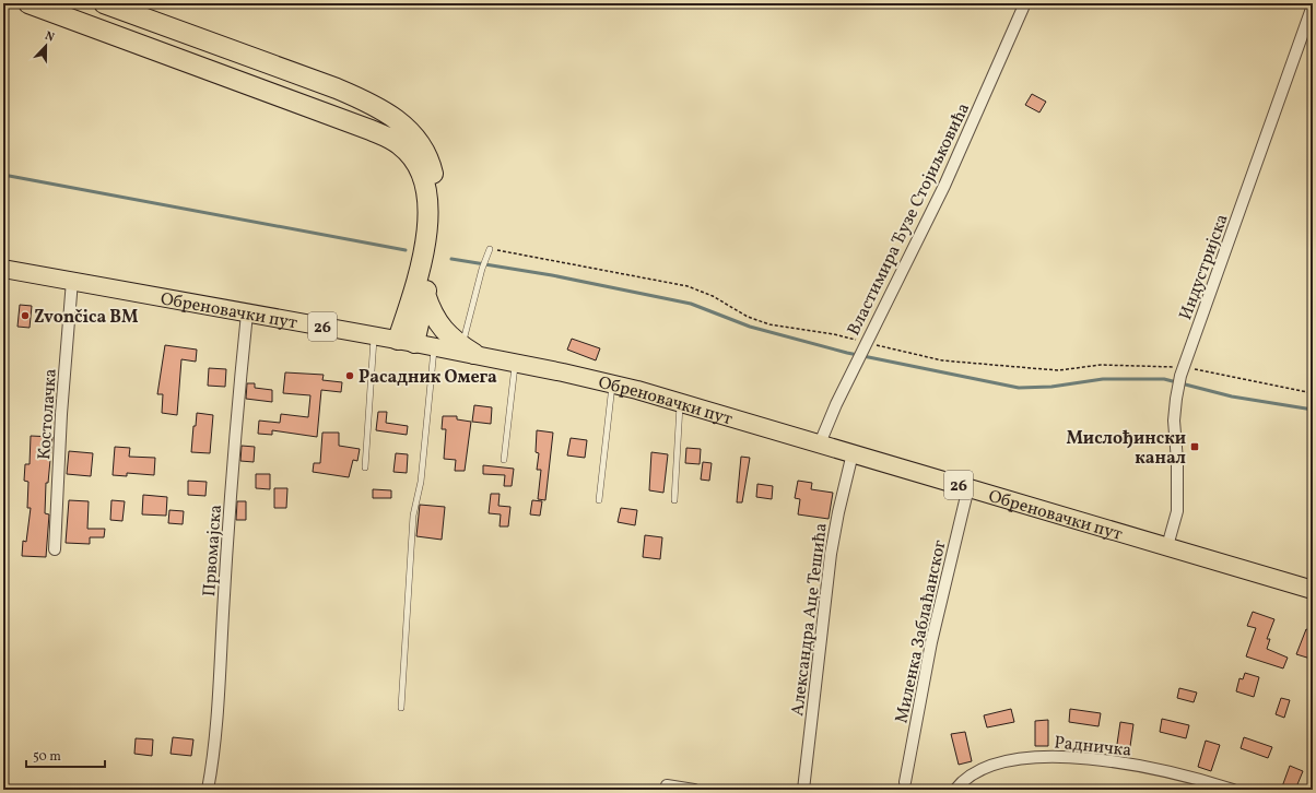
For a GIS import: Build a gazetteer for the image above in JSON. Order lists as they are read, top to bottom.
{
  "streets": {
    "main road": ["Обреновачки пут", "26"],
    "street": [
      "Властимира Ђузе Стојиљковића",
      "Индустријска",
      "Костолачка",
      "Првомајска",
      "Александра Аце Тешића",
      "Миленка Заблаћанског",
      "Радничка"
    ]
  },
  "crossings": [
    ["Властимира Ђузе Стојиљковића", "Обреновачки пут"],
    ["Индустријска", "Обреновачки пут"],
    ["Обреновачки пут", "Костолачка"],
    ["Обреновачки пут", "Првомајска"],
    ["Обреновачки пут", "Александра Аце Тешића"],
    ["Обреновачки пут", "Миленка Заблаћанског"]
  ],
  "places": {
    "other": ["Zvončica BM", "Расадник Омега"],
    "transit": ["Мислођински канал"]
  },
  "scale_bar": "50 m",
  "north": "top"
}
